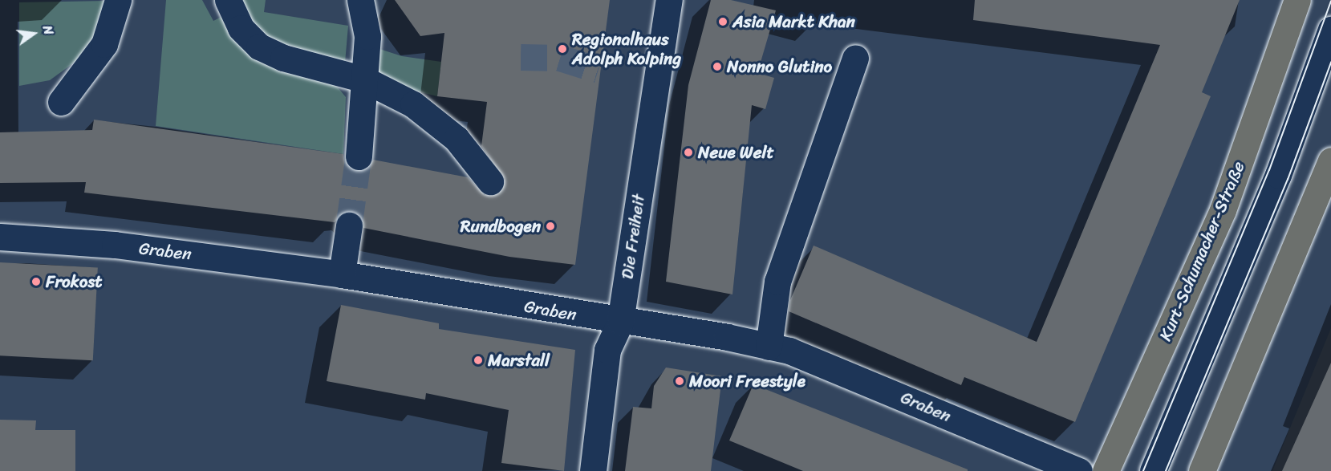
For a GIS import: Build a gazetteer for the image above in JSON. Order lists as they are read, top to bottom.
{
  "streets": {
    "main road": ["Kurt-Schumacher-Straße"],
    "street": ["Die Freiheit", "Graben"]
  },
  "crossings": [
    ["Die Freiheit", "Graben"]
  ],
  "places": [
    "Asia Markt Khan",
    "Regionalhaus Adolph Kolping",
    "Nonno Glutino",
    "Neue Welt",
    "Rundbogen",
    "Frokost",
    "Marstall",
    "Moori Freestyle"
  ],
  "north": "right"
}
